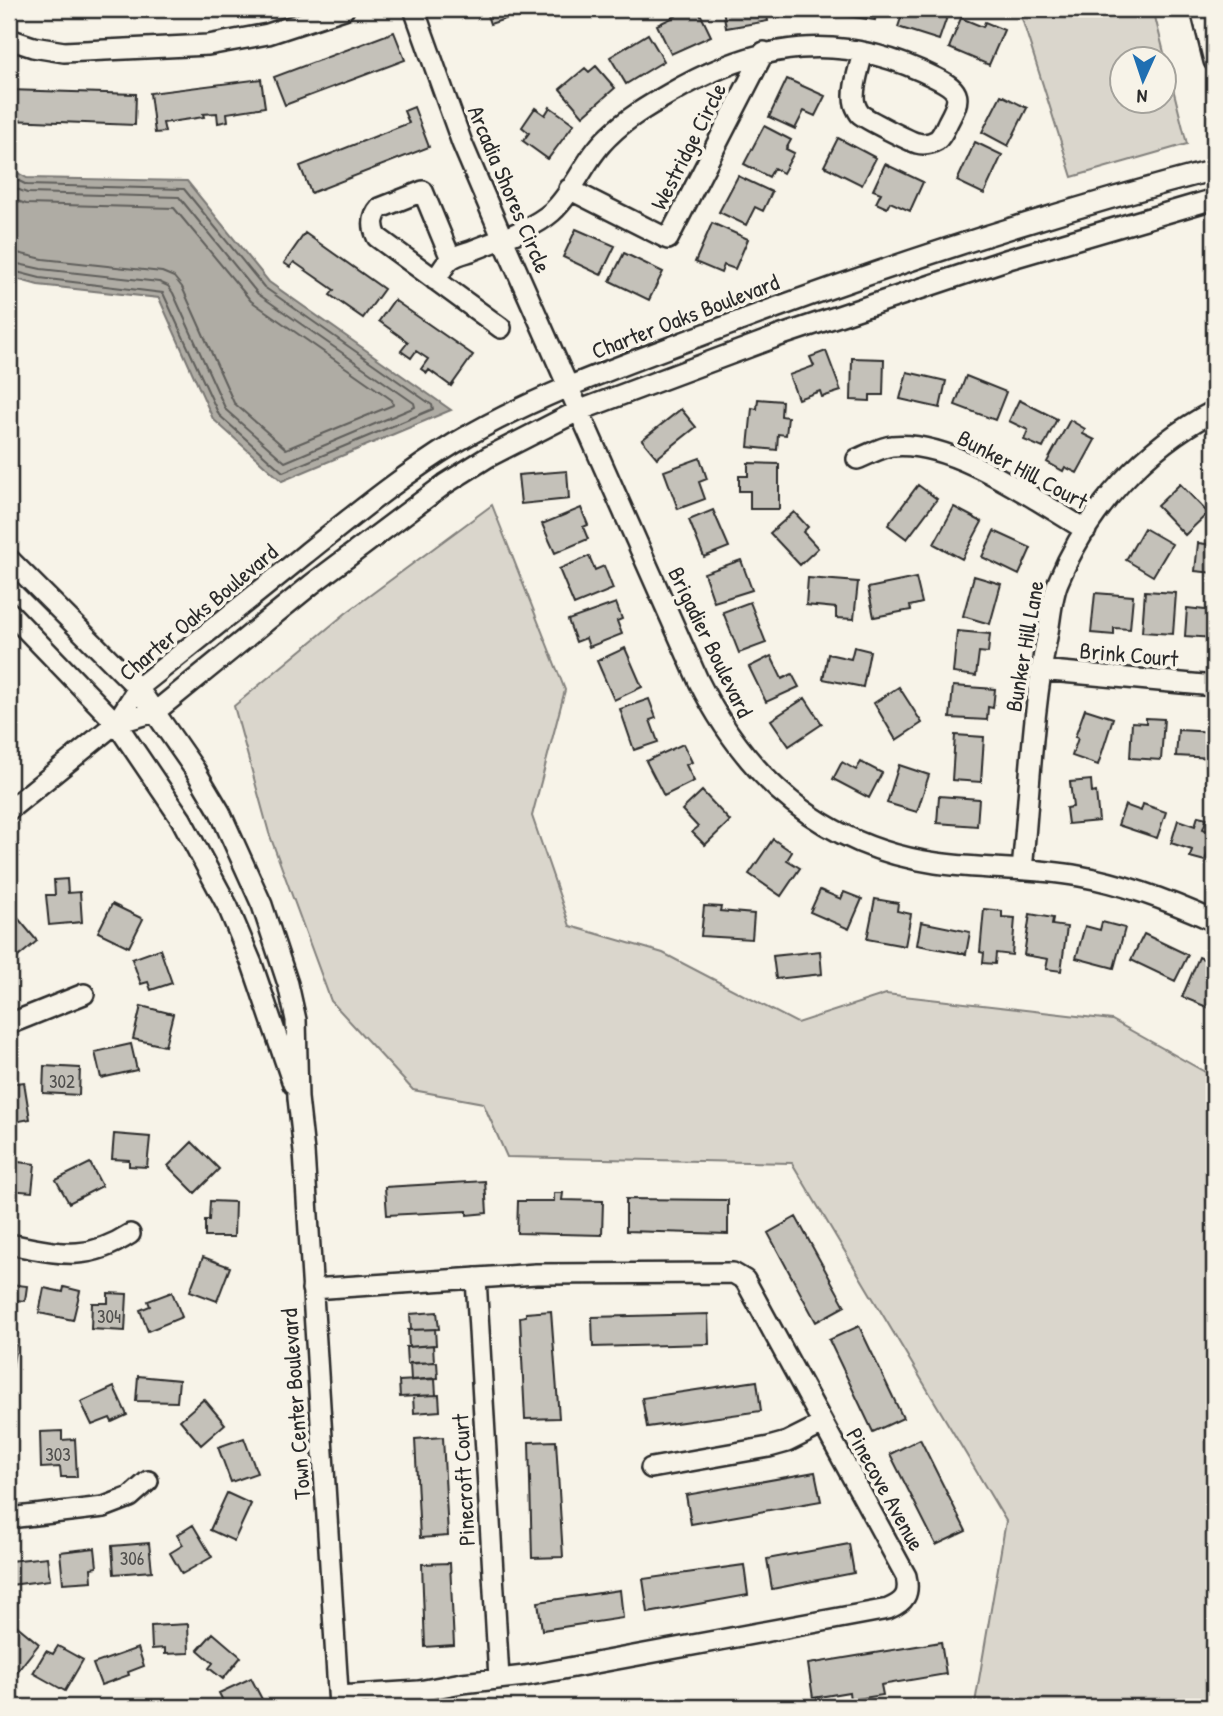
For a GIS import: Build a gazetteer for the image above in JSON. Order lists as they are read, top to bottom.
{
  "streets": {
    "street": [
      "Westridge Circle",
      "Arcadia Shores Circle",
      "Charter Oaks Boulevard",
      "Bunker Hill Court",
      "Brigadier Boulevard",
      "Bunker Hill Lane",
      "Brink Court",
      "Town Center Boulevard",
      "Pinecroft Court",
      "Pinecove Avenue"
    ]
  },
  "crossings": [
    ["Westridge Circle", "Arcadia Shores Circle"],
    ["Arcadia Shores Circle", "Charter Oaks Boulevard"],
    ["Arcadia Shores Circle", "Brigadier Boulevard"],
    ["Charter Oaks Boulevard", "Brigadier Boulevard"],
    ["Charter Oaks Boulevard", "Town Center Boulevard"],
    ["Bunker Hill Court", "Bunker Hill Lane"],
    ["Brigadier Boulevard", "Bunker Hill Lane"],
    ["Bunker Hill Lane", "Brink Court"],
    ["Town Center Boulevard", "Pinecove Avenue"],
    ["Pinecroft Court", "Pinecove Avenue"]
  ],
  "house_numbers": [
    "302",
    "304",
    "303",
    "306"
  ],
  "north": "bottom"
}
